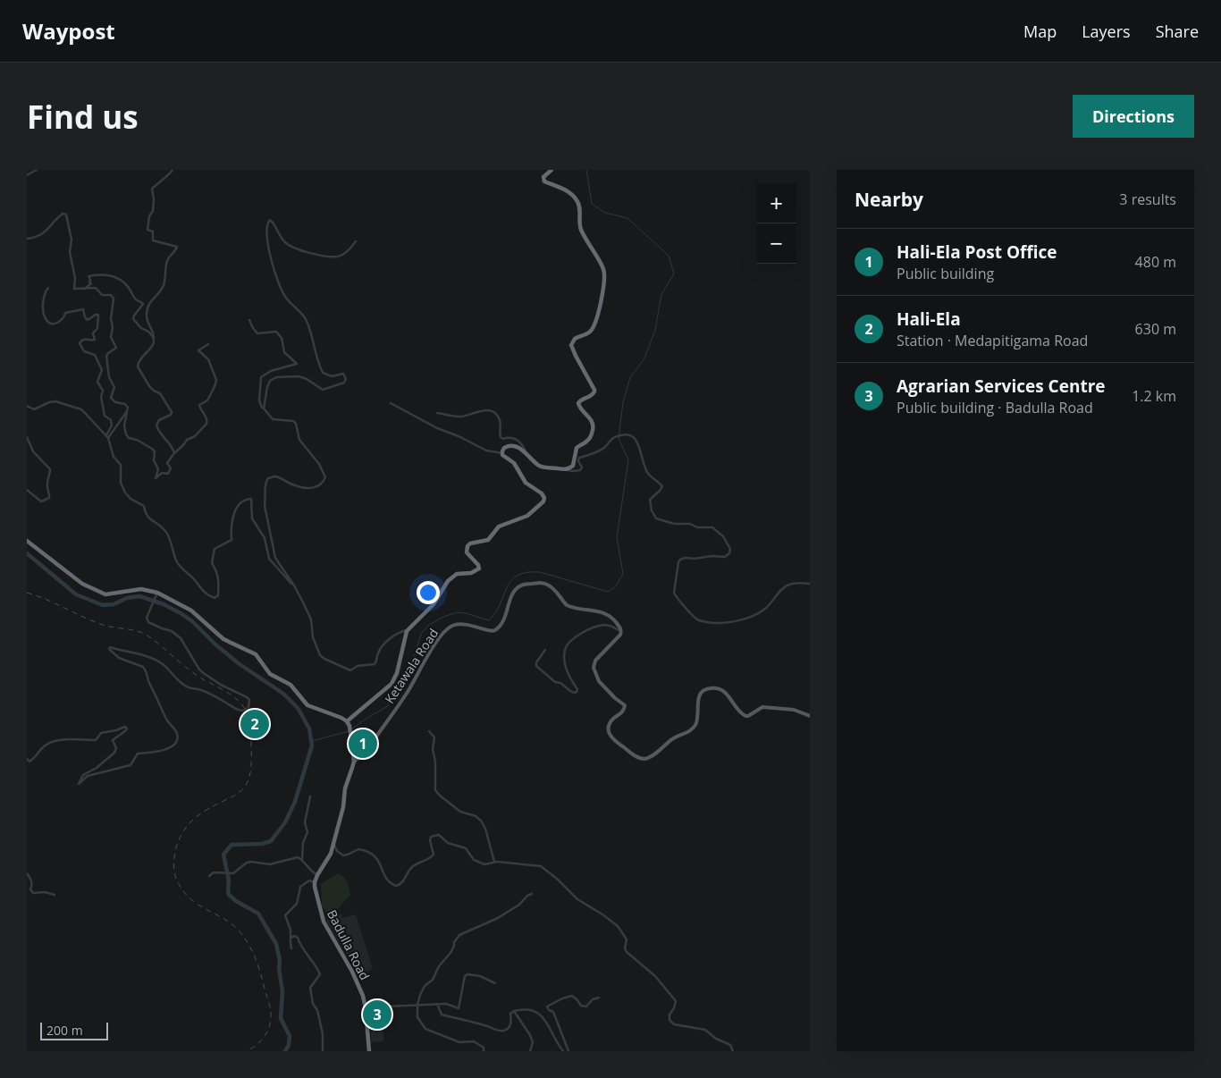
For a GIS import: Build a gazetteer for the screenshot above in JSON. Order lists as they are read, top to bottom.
{
  "streets": {
    "highway": ["Badulla Road"],
    "main road": ["Ketawala Road"]
  },
  "scale_bar": "200 m",
  "page": {
    "header": "Waypost",
    "nav": ["Map", "Layers", "Share"],
    "buttons": "Directions",
    "title": "Find us",
    "heading": ["Nearby", "3 results"],
    "map_buttons": ["+", "−"],
    "list": [
      {
        "mark": "1",
        "name": "Hali-Ela Post Office",
        "note": "Public building",
        "value": "480 m"
      },
      {
        "mark": "2",
        "name": "Hali-Ela",
        "note": "Station · Medapitigama Road",
        "value": "630 m"
      },
      {
        "mark": "3",
        "name": "Agrarian Services Centre",
        "note": "Public building · Badulla Road",
        "value": "1.2 km"
      }
    ],
    "pins": ["2", "1", "3"],
    "scale": "200 m"
  }
}
